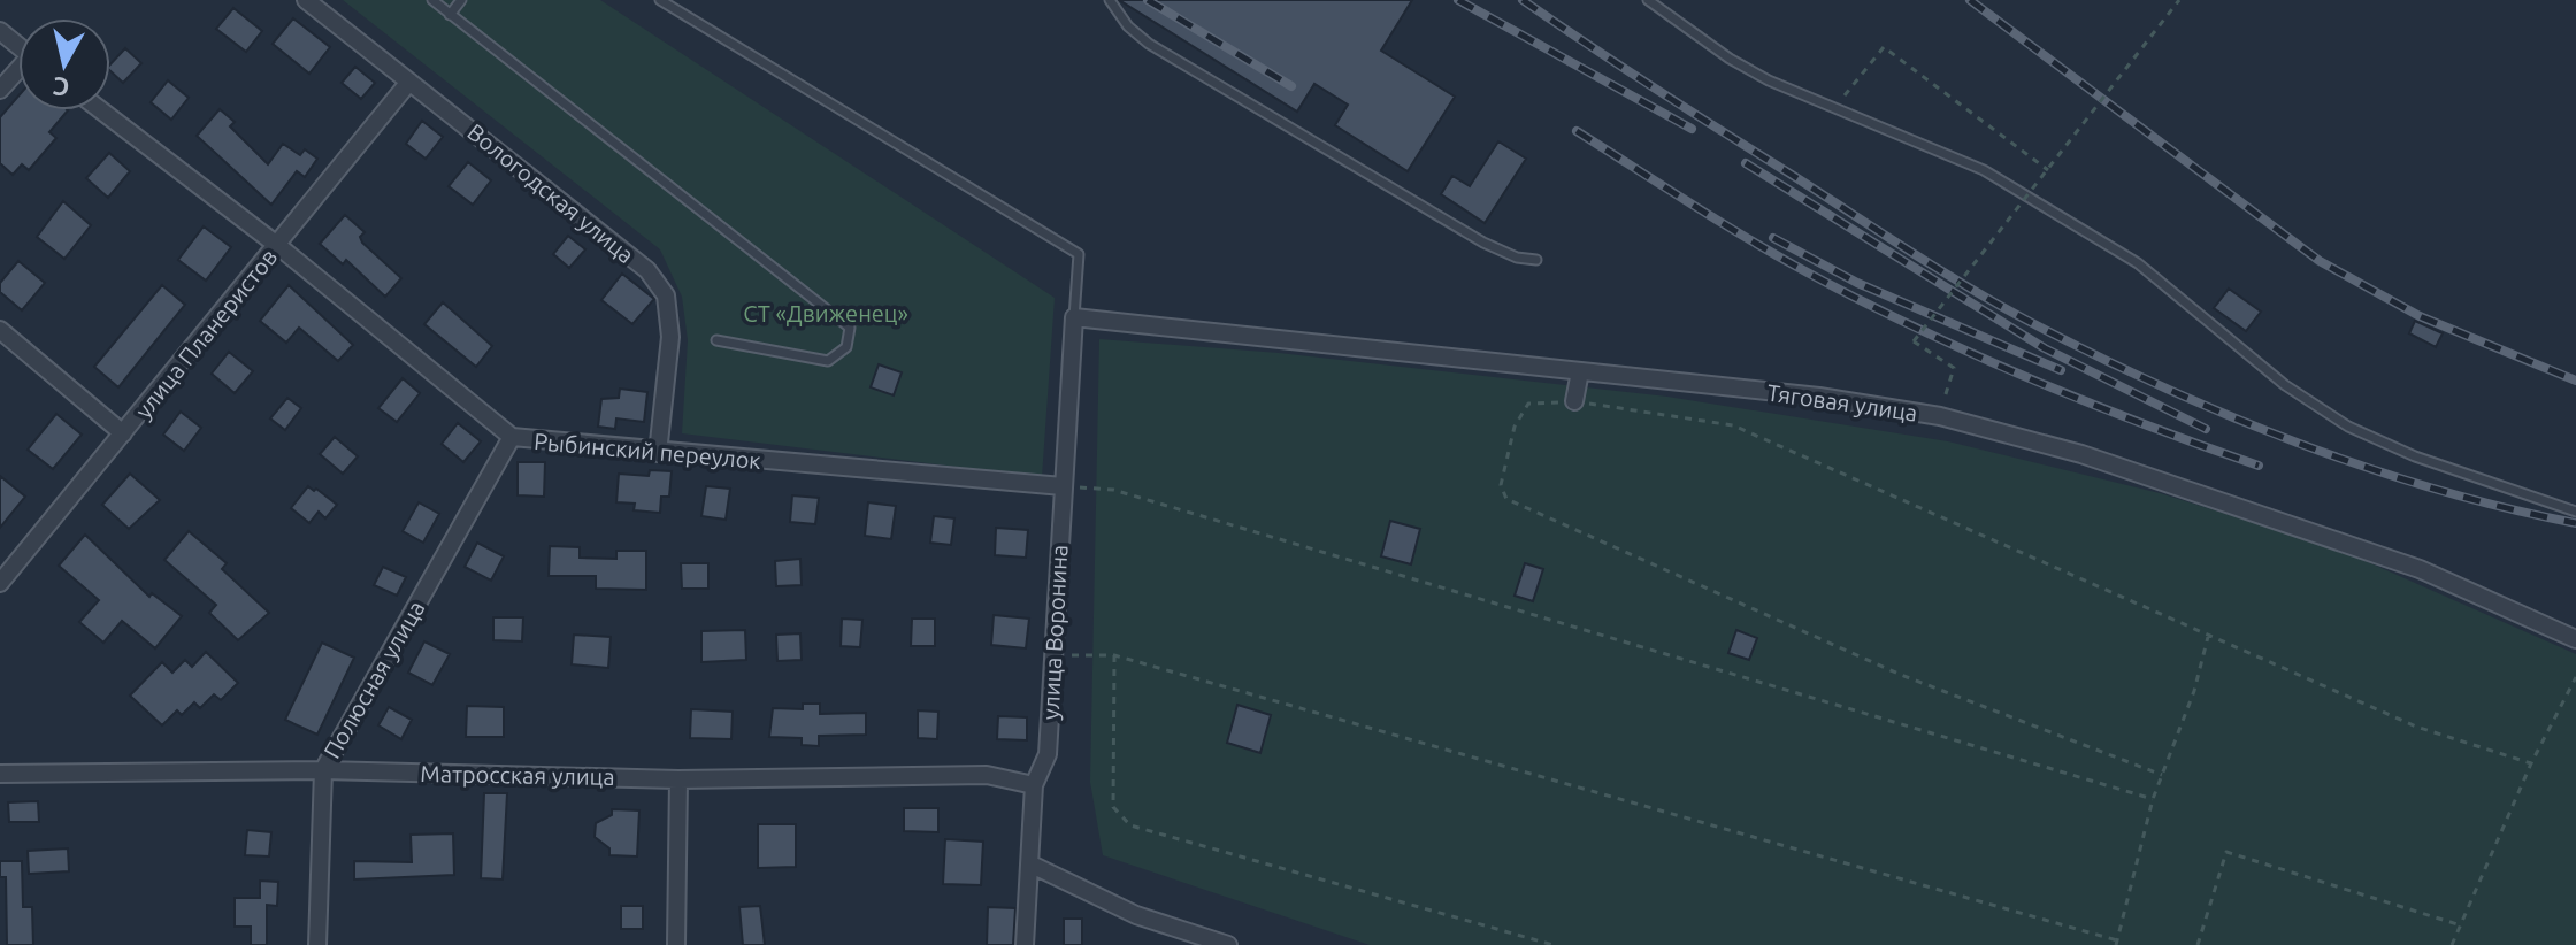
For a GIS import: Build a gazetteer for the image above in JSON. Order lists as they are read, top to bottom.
{
  "streets": {
    "street": [
      "Вологодская улица",
      "улица Планеристов",
      "Тяговая улица",
      "Рыбинский переулок",
      "улица Воронина",
      "Полюсная улица",
      "Матросская улица"
    ]
  },
  "crossings": [
    ["Вологодская улица", "улица Планеристов"],
    ["Вологодская улица", "Рыбинский переулок"],
    ["улица Планеристов", "Рыбинский переулок"],
    ["Тяговая улица", "улица Воронина"],
    ["Рыбинский переулок", "улица Воронина"],
    ["Рыбинский переулок", "Полюсная улица"],
    ["улица Воронина", "Матросская улица"],
    ["Полюсная улица", "Матросская улица"]
  ],
  "parks": ["СТ «Движенец»"],
  "north": "bottom"
}
